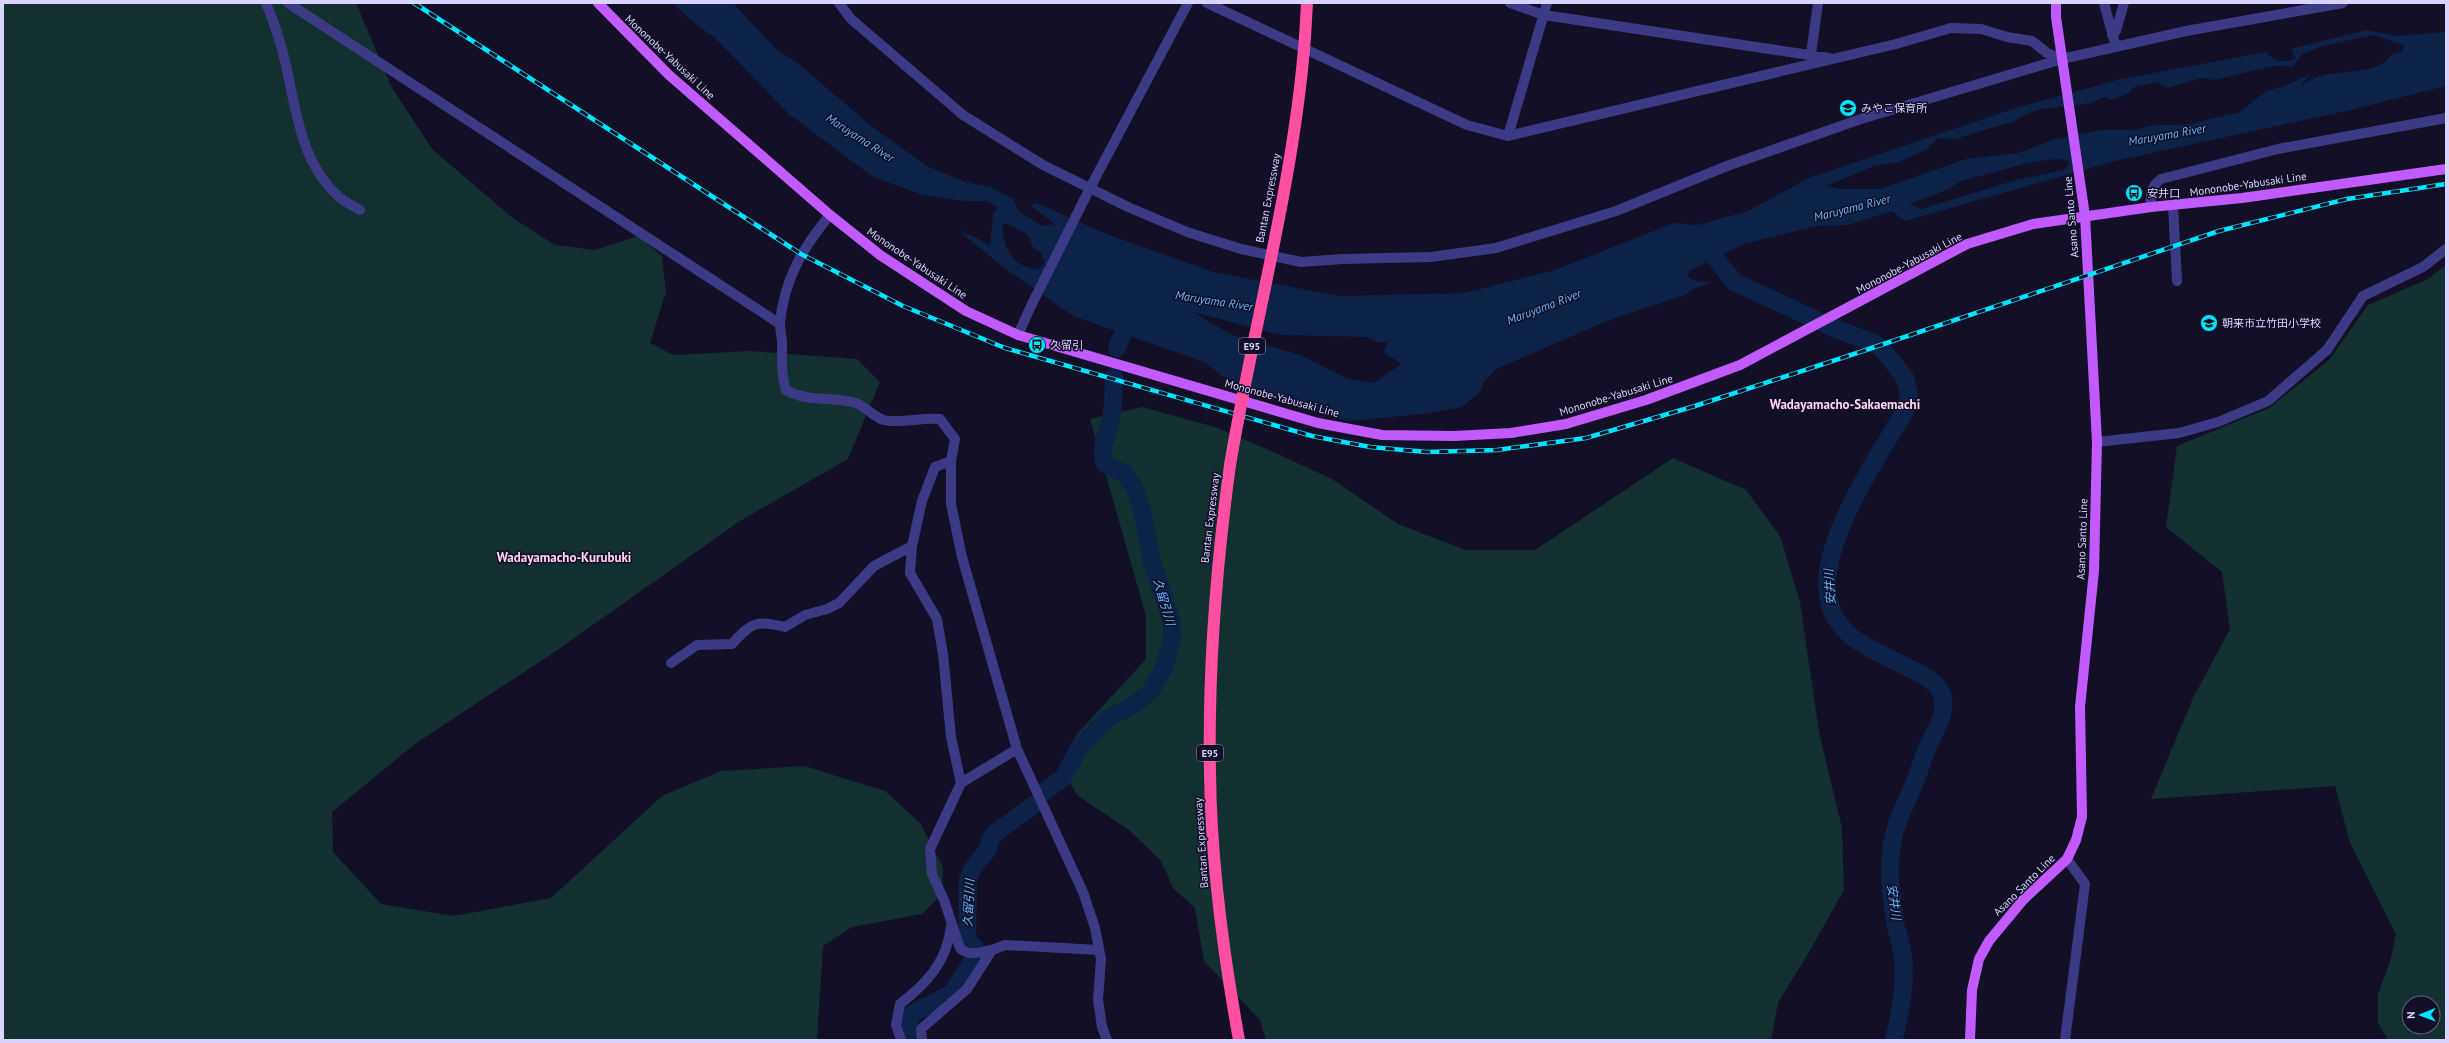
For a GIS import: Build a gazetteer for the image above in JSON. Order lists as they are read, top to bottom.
{
  "streets": {
    "highway": ["Bantan Expressway", "E95"],
    "main road": ["Mononobe-Yabusaki Line", "Asano Santo Line"]
  },
  "crossings": [
    ["Mononobe-Yabusaki Line", "Asano Santo Line"]
  ],
  "districts": ["Wadayamacho-Sakaemachi", "Wadayamacho-Kurubuki"],
  "water": ["Maruyama River", "安井川", "久留引川"],
  "places": {
    "school or university": ["みやこ保育所", "朝来市立竹田小学校"],
    "bus stop": ["安井口", "久留引"]
  },
  "north": "left"
}
